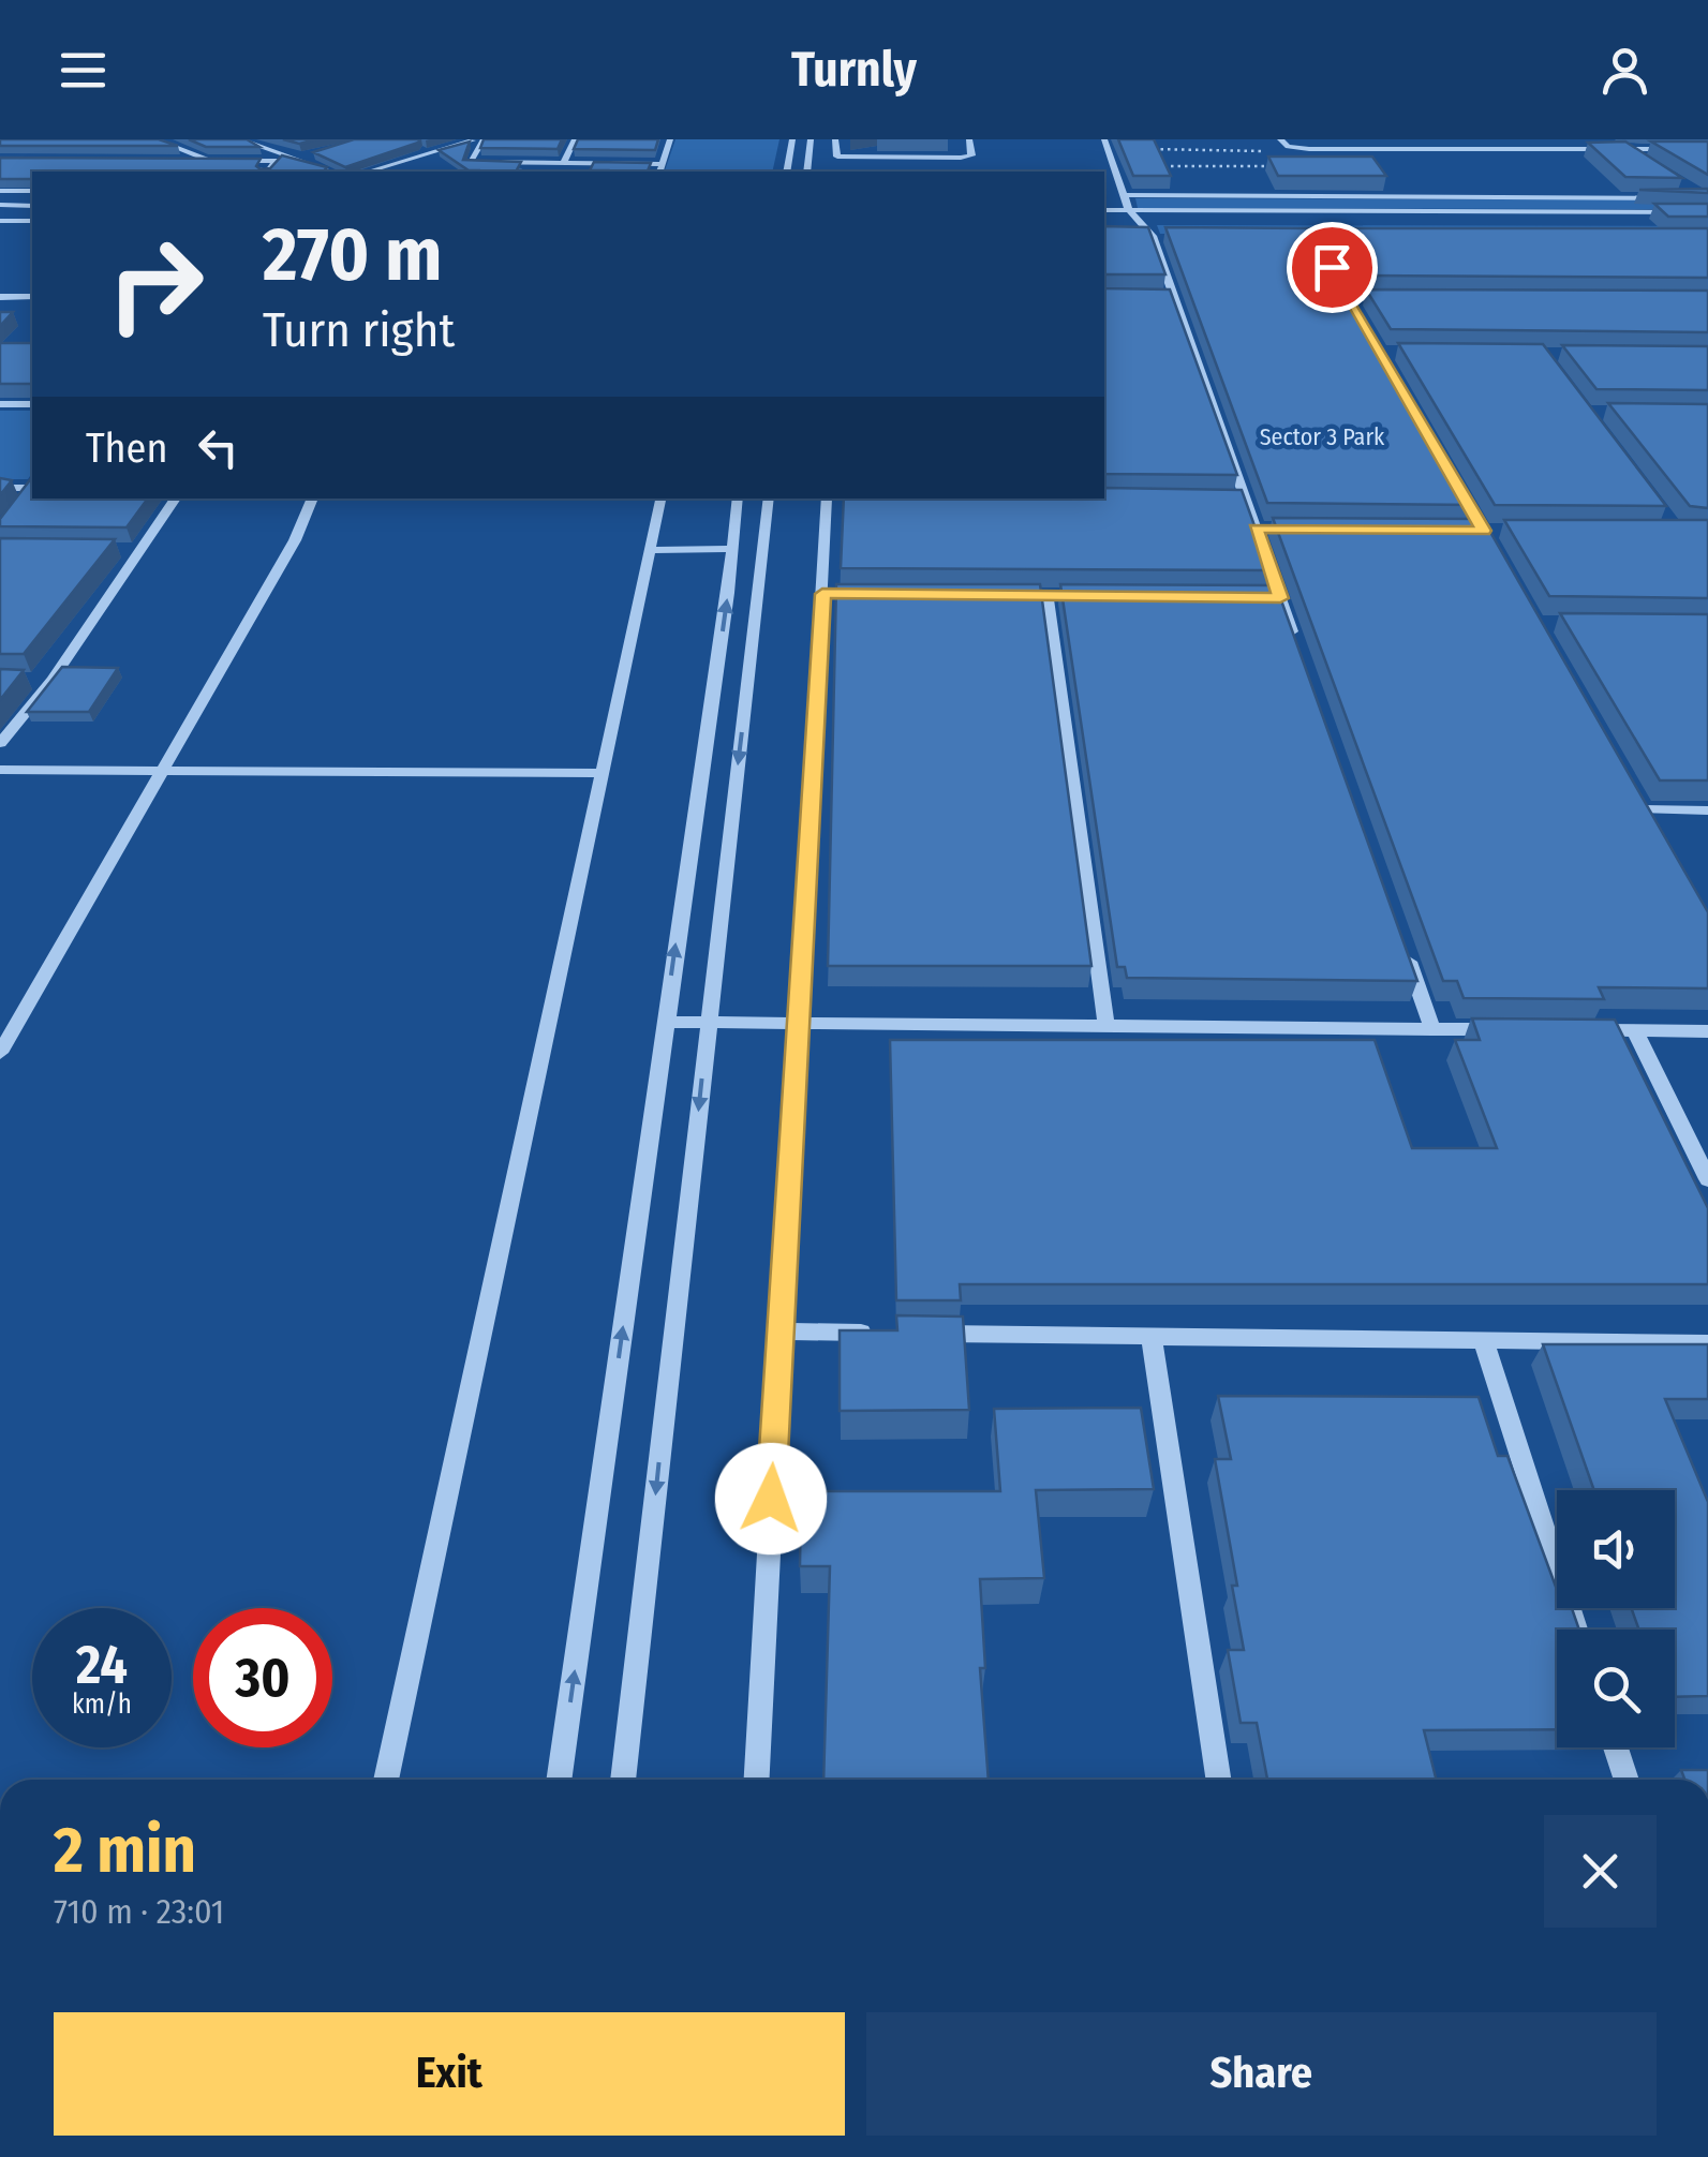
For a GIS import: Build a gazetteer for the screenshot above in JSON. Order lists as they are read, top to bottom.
{
  "parks": ["Sector 3 Park"],
  "page": {
    "header": "Turnly",
    "turn": ["270 m", "Turn right"],
    "then": "Then",
    "speed": "24 km/h",
    "limit": "30",
    "heading": ["2 min", "710 m · 23:01"],
    "buttons": ["Exit", "Share"]
  }
}
